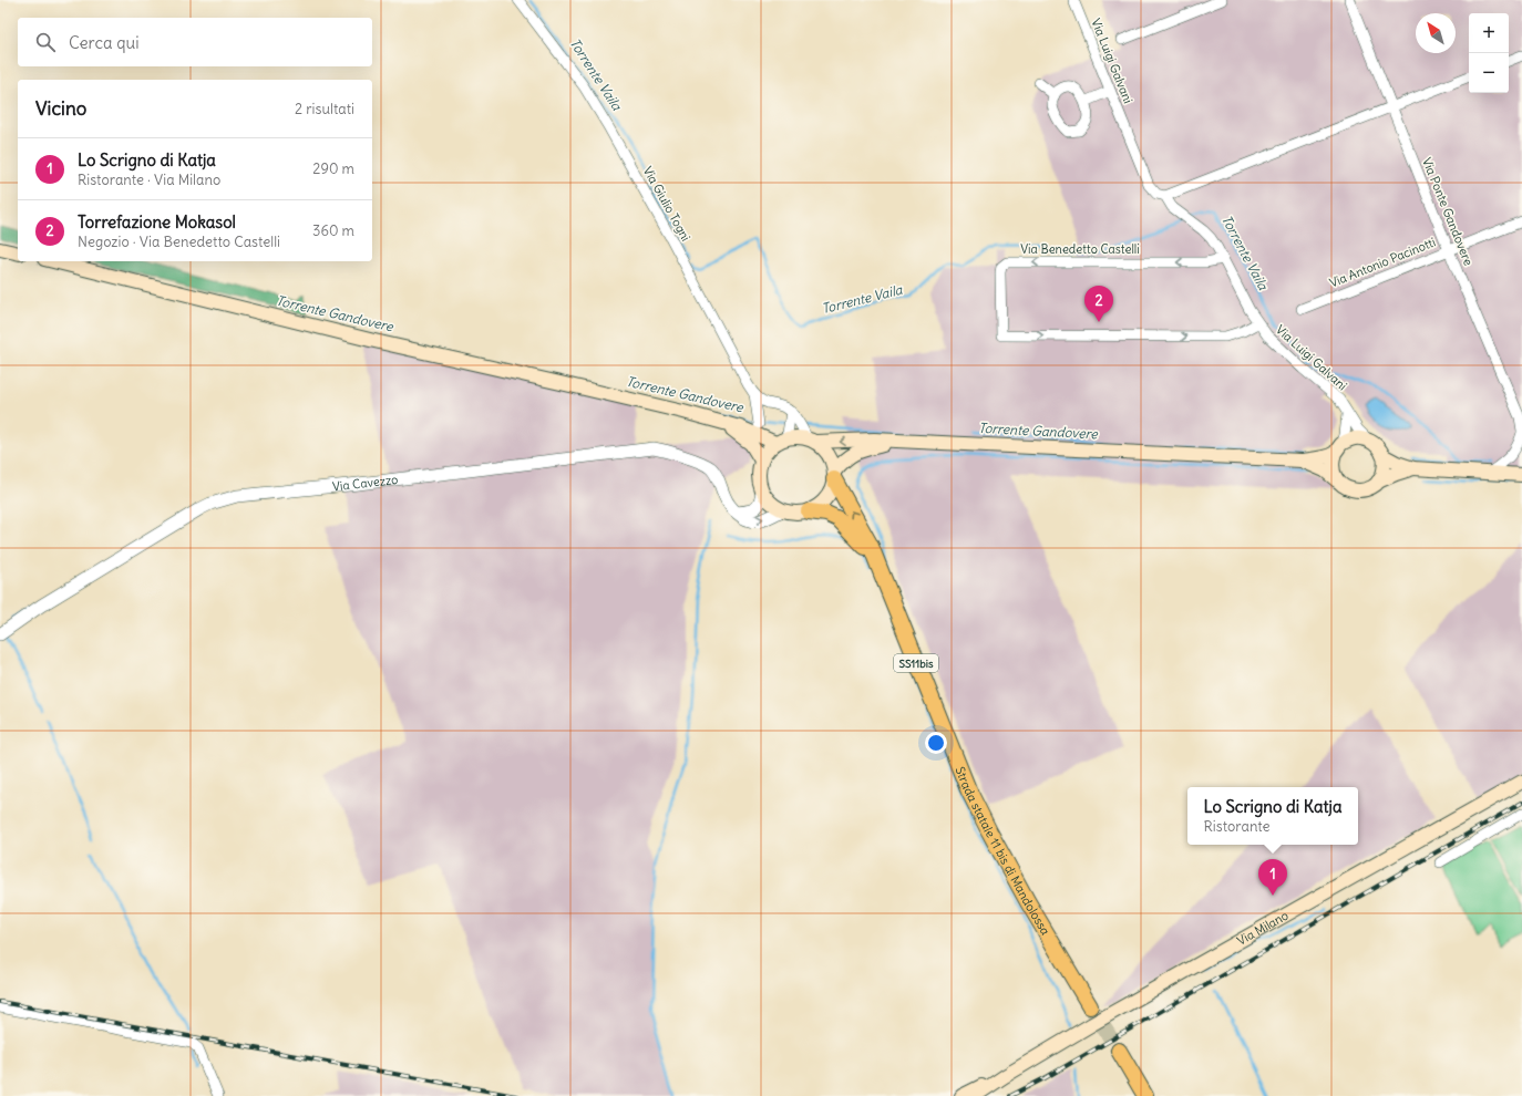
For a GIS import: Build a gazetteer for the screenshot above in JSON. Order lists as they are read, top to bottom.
{
  "streets": {
    "main road": [
      "Via Cavezzo",
      "SS11bis",
      "Strada statale 11 bis di Mandolossa",
      "Via Milano"
    ],
    "street": [
      "Via Luigi Galvani",
      "Via Giulio Togni",
      "Via Ponte Gandovere",
      "Via Benedetto Castelli",
      "Via Antonio Pacinotti"
    ]
  },
  "crossings": [
    ["Via Luigi Galvani", "Via Benedetto Castelli"],
    ["Via Ponte Gandovere", "Via Antonio Pacinotti"],
    ["Via Cavezzo", "Strada statale 11 bis di Mandolossa"]
  ],
  "water": ["Torrente Vaila", "Torrente Gandovere"],
  "north": "top left",
  "page": {
    "map_buttons": ["+", "−"],
    "search": "Cerca qui",
    "heading": ["Vicino", "2 risultati"],
    "list": [
      {
        "mark": "1",
        "name": "Lo Scrigno di Katja",
        "note": "Ristorante · Via Milano",
        "value": "290 m"
      },
      {
        "mark": "2",
        "name": "Torrefazione Mokasol",
        "note": "Negozio · Via Benedetto Castelli",
        "value": "360 m"
      }
    ],
    "pins": ["2", "1"],
    "popup": ["Lo Scrigno di Katja", "Ristorante"]
  }
}
